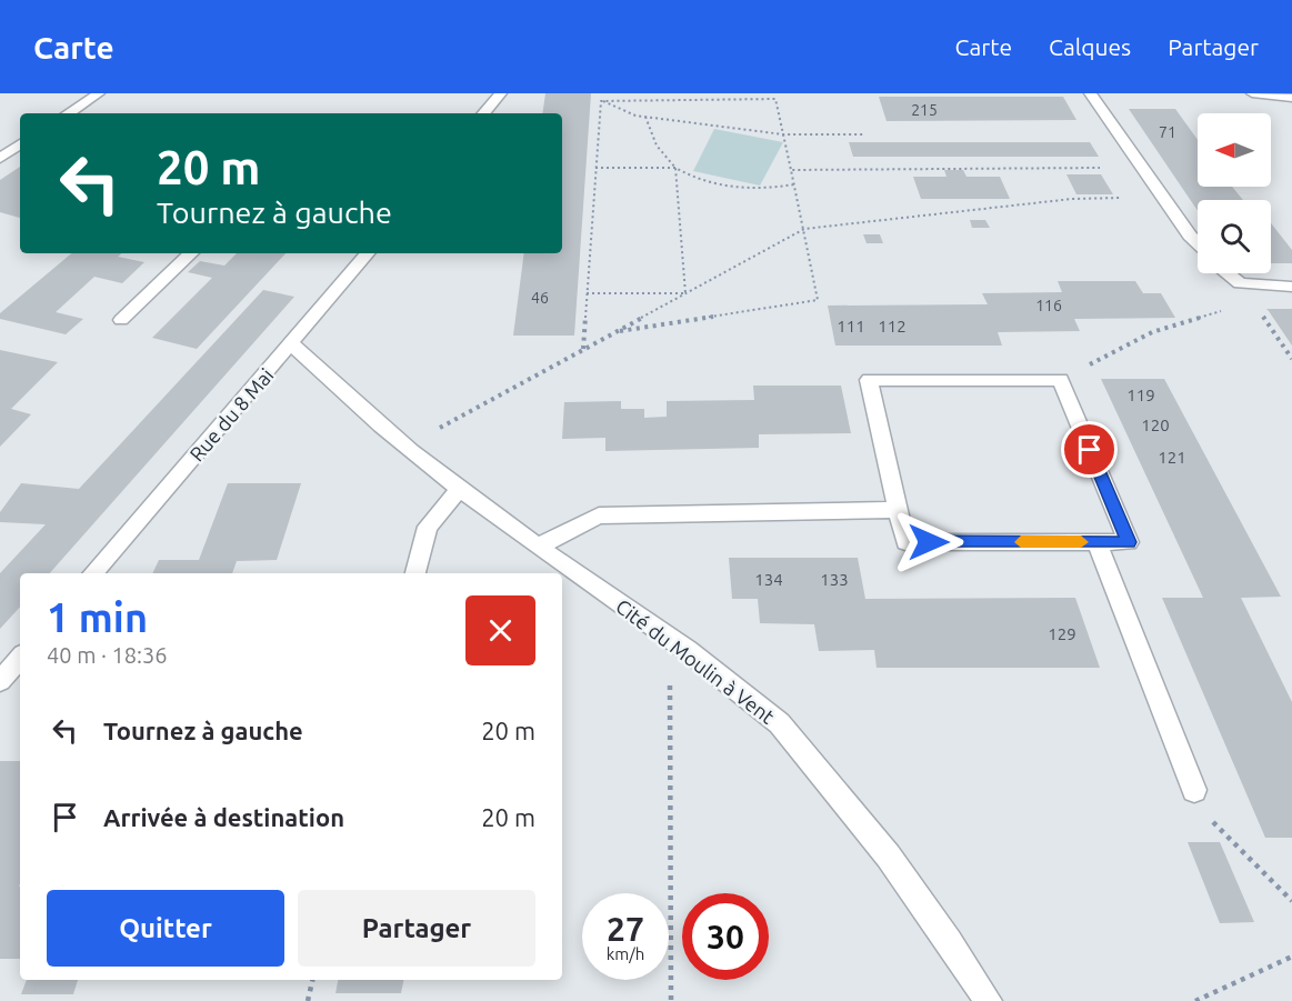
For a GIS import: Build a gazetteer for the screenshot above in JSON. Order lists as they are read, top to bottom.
{
  "streets": {
    "street": ["Rue du 8 Mai", "Cité du Moulin à Vent"]
  },
  "crossings": [
    ["Rue du 8 Mai", "Cité du Moulin à Vent"]
  ],
  "house_numbers": [
    "215",
    "71",
    "46",
    "116",
    "111",
    "112",
    "119",
    "120",
    "121",
    "134",
    "133",
    "129"
  ],
  "north": "left",
  "page": {
    "header": "Carte",
    "nav": ["Carte", "Calques", "Partager"],
    "turn": ["20 m", "Tournez à gauche"],
    "heading": ["1 min", "40 m · 18:36"],
    "list": [
      {
        "name": "Tournez à gauche",
        "value": "20 m"
      },
      {
        "name": "Arrivée à destination",
        "value": "20 m"
      }
    ],
    "buttons": ["Quitter", "Partager"],
    "speed": "27 km/h",
    "limit": "30"
  }
}
